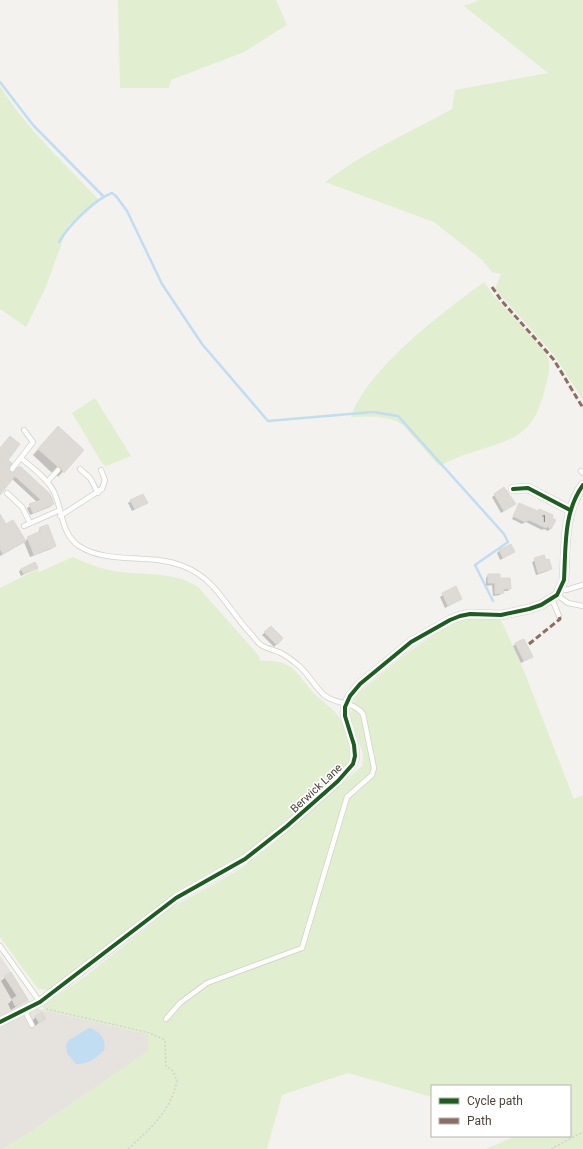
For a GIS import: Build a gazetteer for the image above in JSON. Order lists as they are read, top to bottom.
{
  "streets": {
    "street": ["Berwick Lane"]
  },
  "house_numbers": ["1"],
  "legend": ["Cycle path", "Path"]
}
